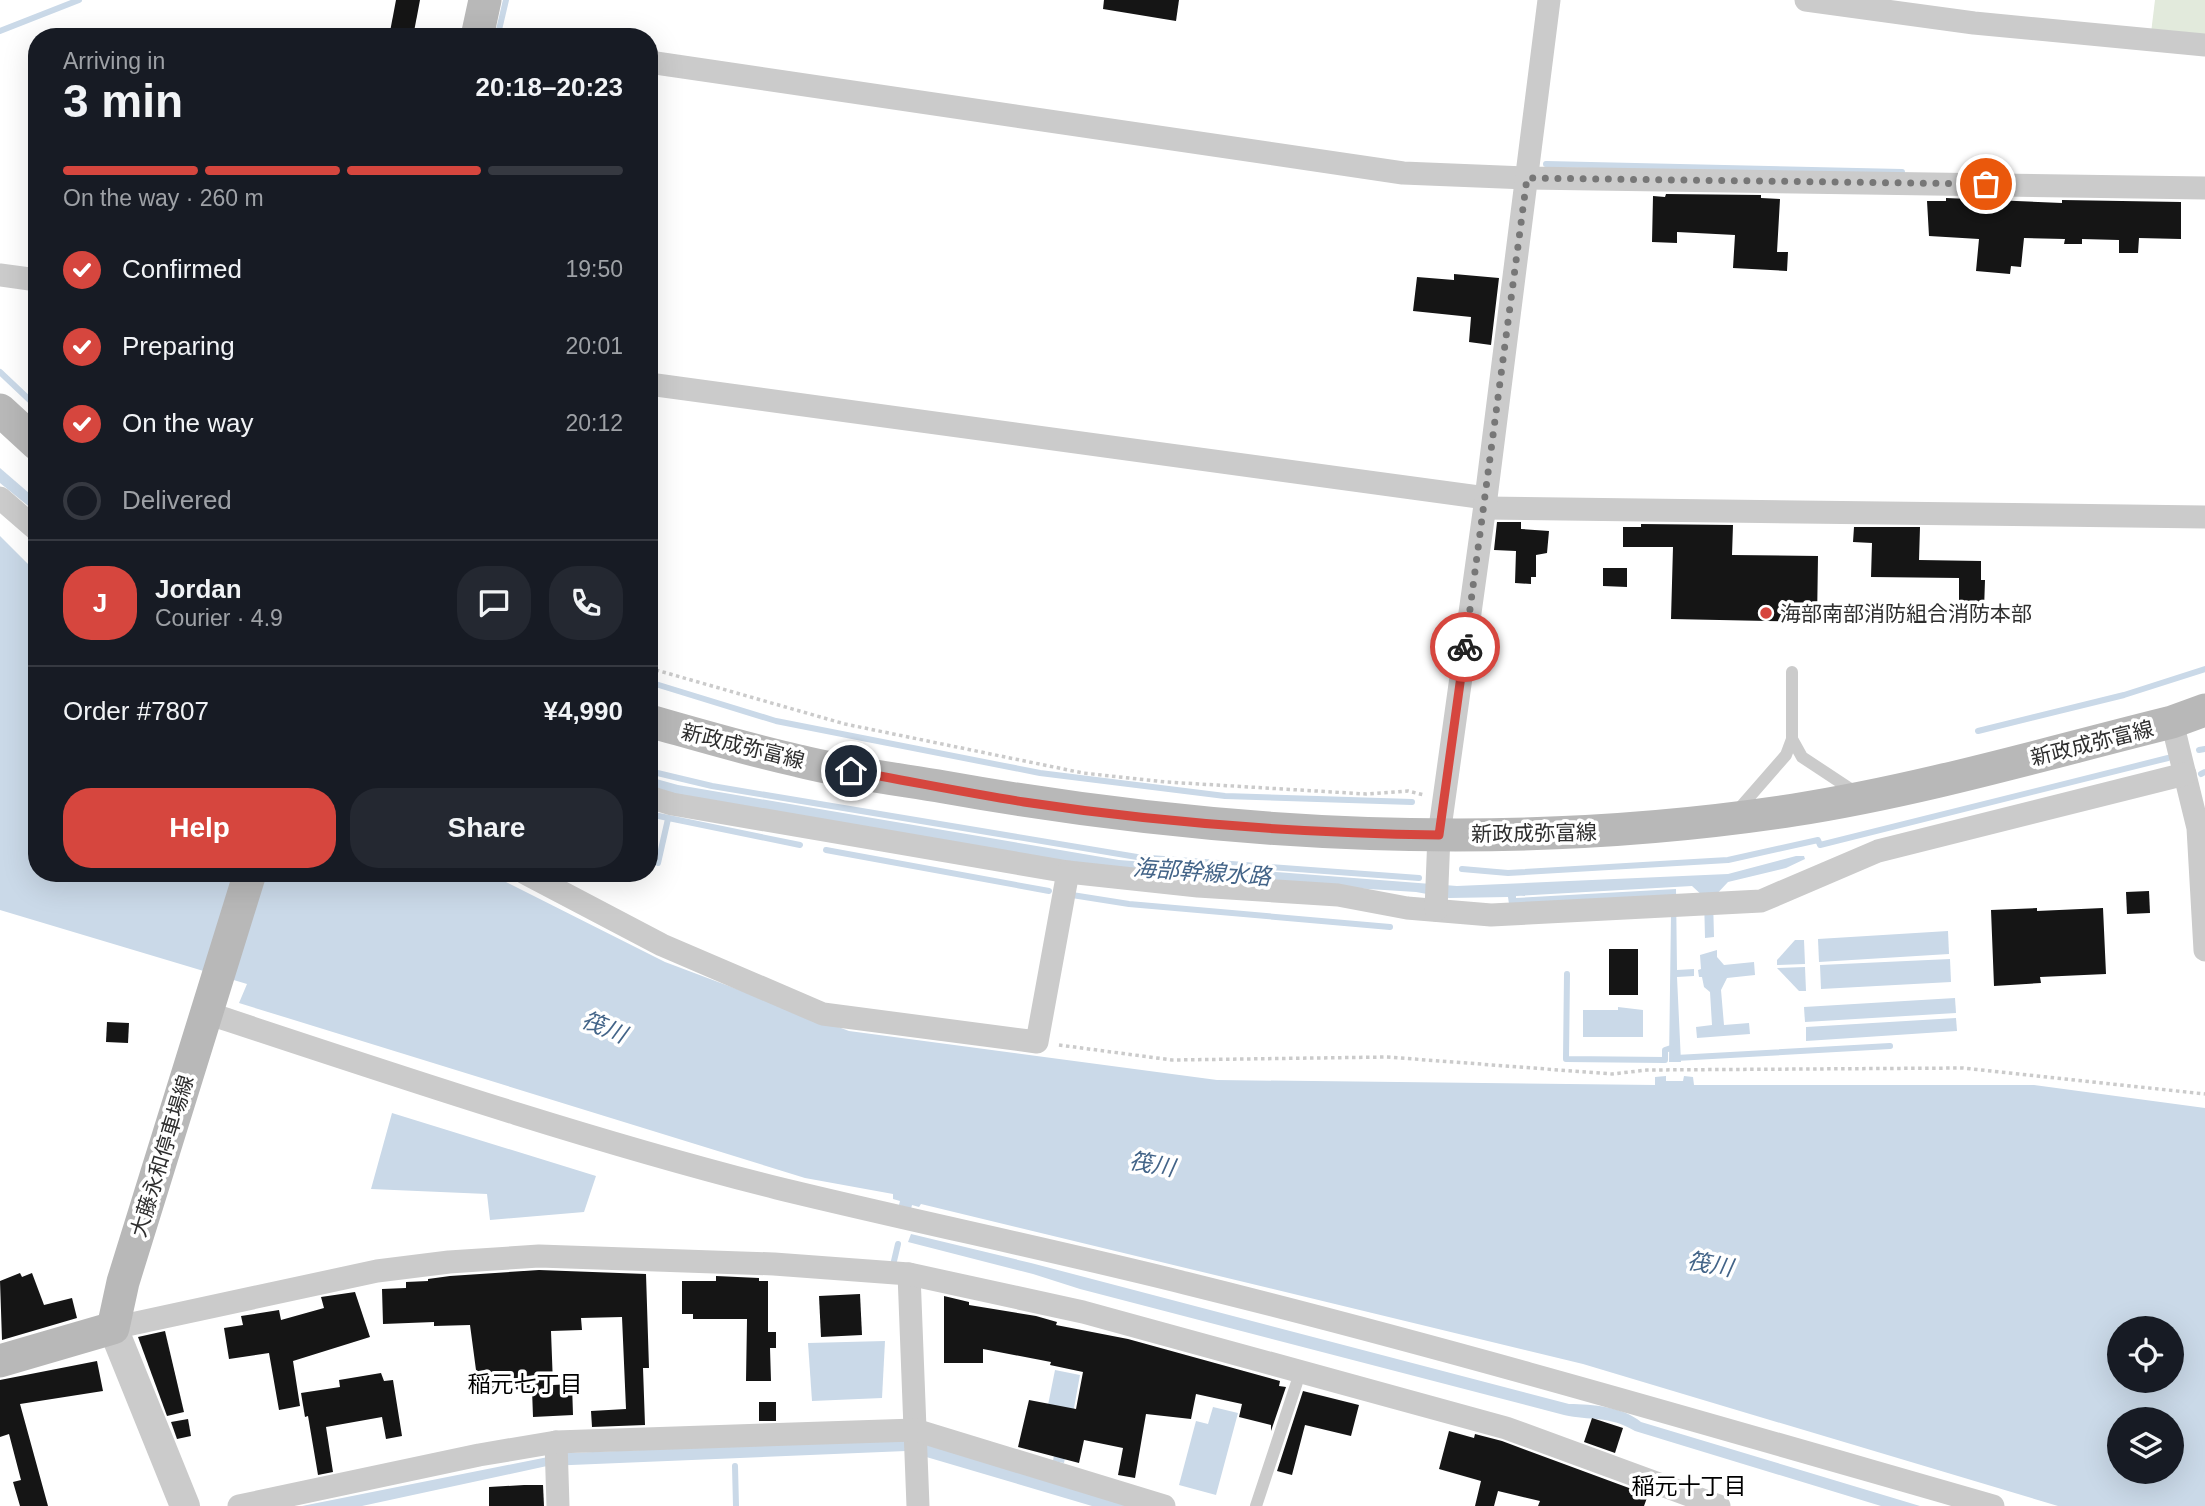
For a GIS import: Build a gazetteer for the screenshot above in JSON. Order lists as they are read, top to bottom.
{
  "streets": {
    "main road": ["新政成弥富線", "大藤永和停車場線"]
  },
  "districts": ["稲元七丁目", "稲元十丁目"],
  "water": ["海部幹線水路", "筏川"],
  "places": ["海部南部消防組合消防本部"],
  "page": {
    "heading": ["3 min", "Arriving in", "20:18–20:23"],
    "panel": [
      "Jordan",
      "Courier · 4.9",
      "Order #7807",
      "¥4,990"
    ],
    "bar": "On the way · 260 m",
    "list": [
      ["Confirmed", "19:50"],
      ["Preparing", "20:01"],
      ["On the way", "20:12"],
      "Delivered"
    ],
    "round": "J",
    "buttons": ["Help", "Share"]
  }
}
